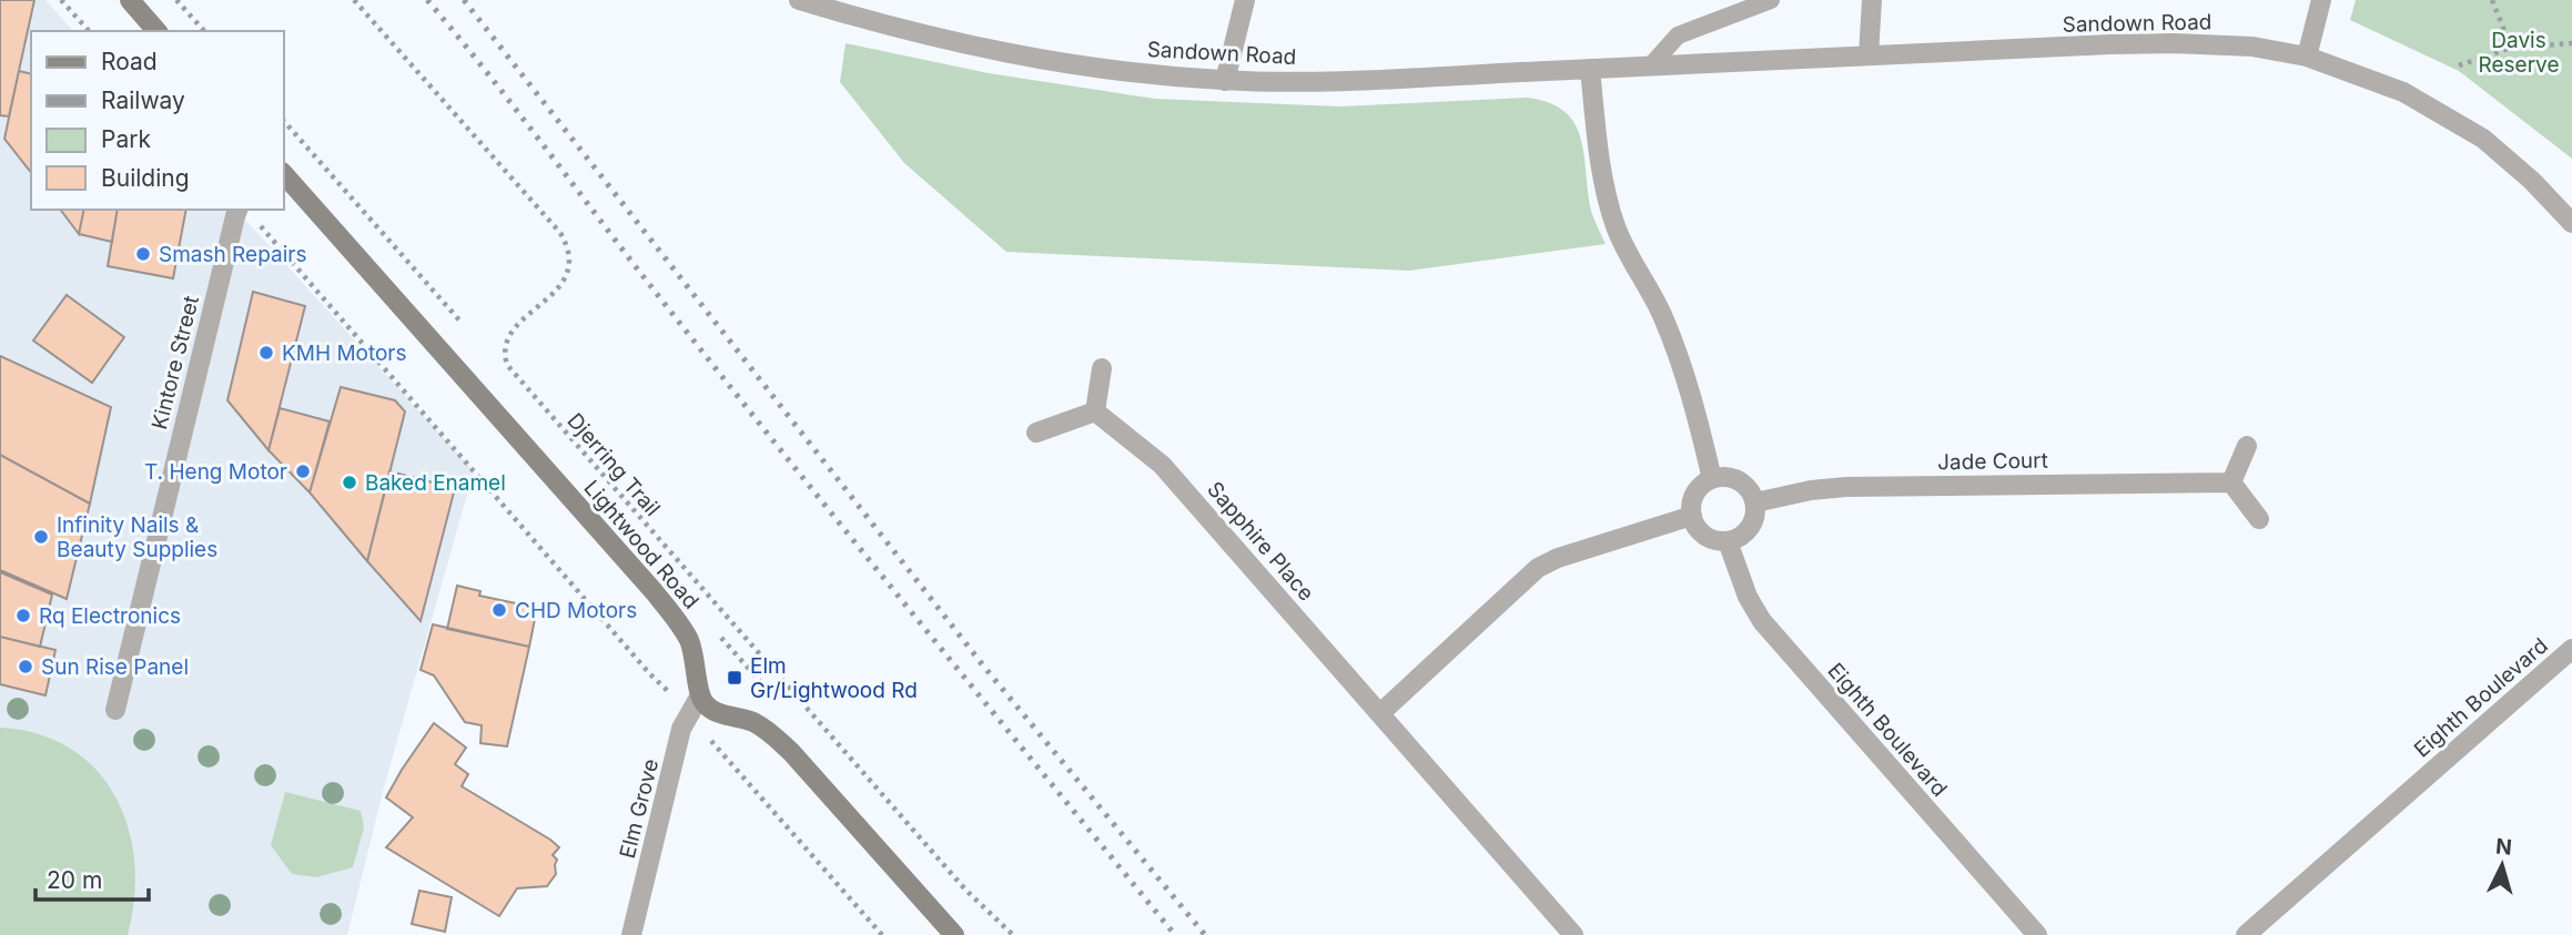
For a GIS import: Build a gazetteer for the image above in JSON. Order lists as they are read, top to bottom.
{
  "streets": {
    "main road": ["Lightwood Road"],
    "street": [
      "Sandown Road",
      "Kintore Street",
      "Jade Court",
      "Sapphire Place",
      "Eighth Boulevard",
      "Elm Grove"
    ],
    "path": ["Djerring Trail"]
  },
  "crossings": [
    ["Jade Court", "Eighth Boulevard"],
    ["Lightwood Road", "Elm Grove"]
  ],
  "parks": ["Davis Reserve"],
  "places": {
    "other": [
      "Smash Repairs",
      "KMH Motors",
      "T. Heng Motor",
      "Baked Enamel",
      "Infinity Nails & Beauty Supplies",
      "CHD Motors",
      "Rq Electronics",
      "Sun Rise Panel"
    ],
    "transit": ["Elm Gr/Lightwood Rd"]
  },
  "legend": [
    "Road",
    "Railway",
    "Park",
    "Building"
  ],
  "scale_bar": "20 m",
  "north": "top"
}
